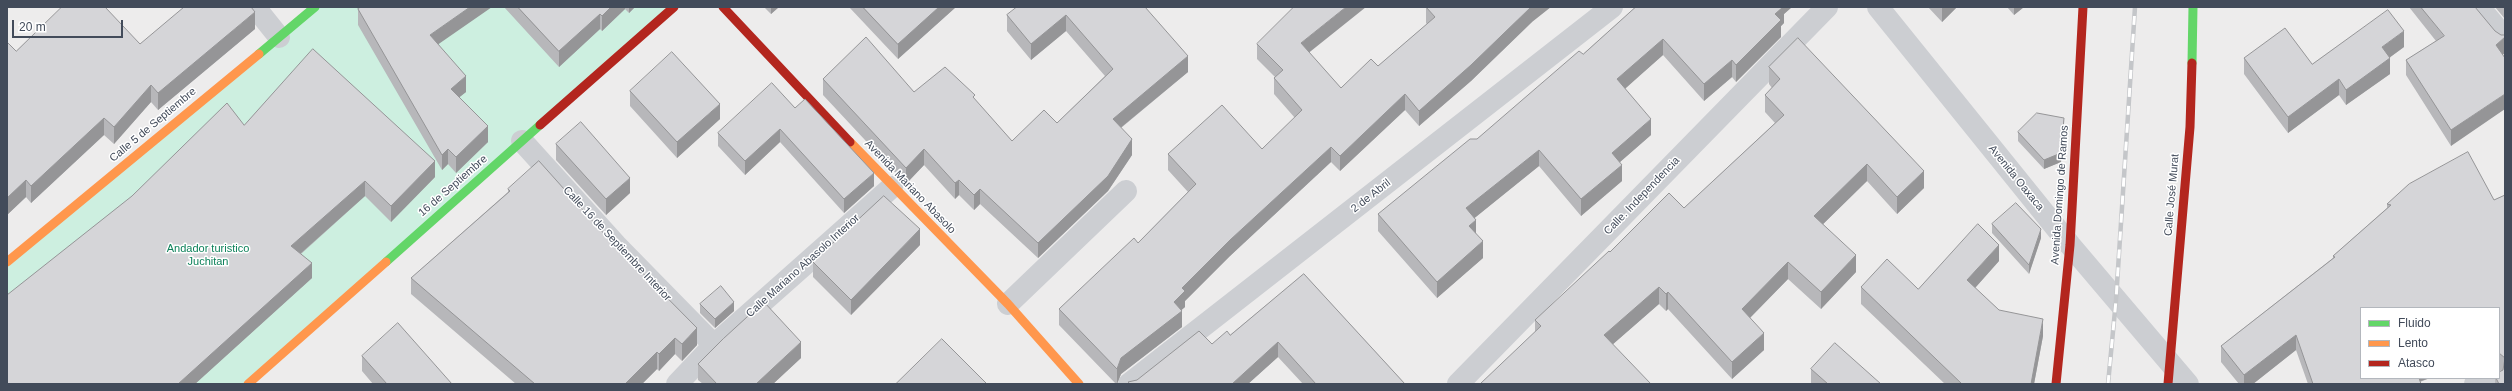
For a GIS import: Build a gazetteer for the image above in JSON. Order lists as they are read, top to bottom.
{
  "streets": {
    "street": [
      "Calle 5 de Septiembre",
      "Avenida Oaxaca",
      "16 de Septiembre",
      "Avenida Mariano Abasolo",
      "Avenida Domingo de Ramos",
      "Calle José Murat",
      "2 de Abril",
      "Calle. Independencia",
      "Calle 16 de Septiembre Interior",
      "Calle Mariano Abasolo Interior"
    ]
  },
  "crossings": [
    ["Avenida Oaxaca", "Avenida Domingo de Ramos"],
    ["Avenida Oaxaca", "Calle José Murat"],
    ["16 de Septiembre", "Calle 16 de Septiembre Interior"],
    ["Avenida Mariano Abasolo", "Calle Mariano Abasolo Interior"],
    ["Calle 16 de Septiembre Interior", "Calle Mariano Abasolo Interior"]
  ],
  "parks": ["Andador turistico Juchitan"],
  "legend": ["Fluido", "Lento", "Atasco"],
  "scale_bar": "20 m"
}
